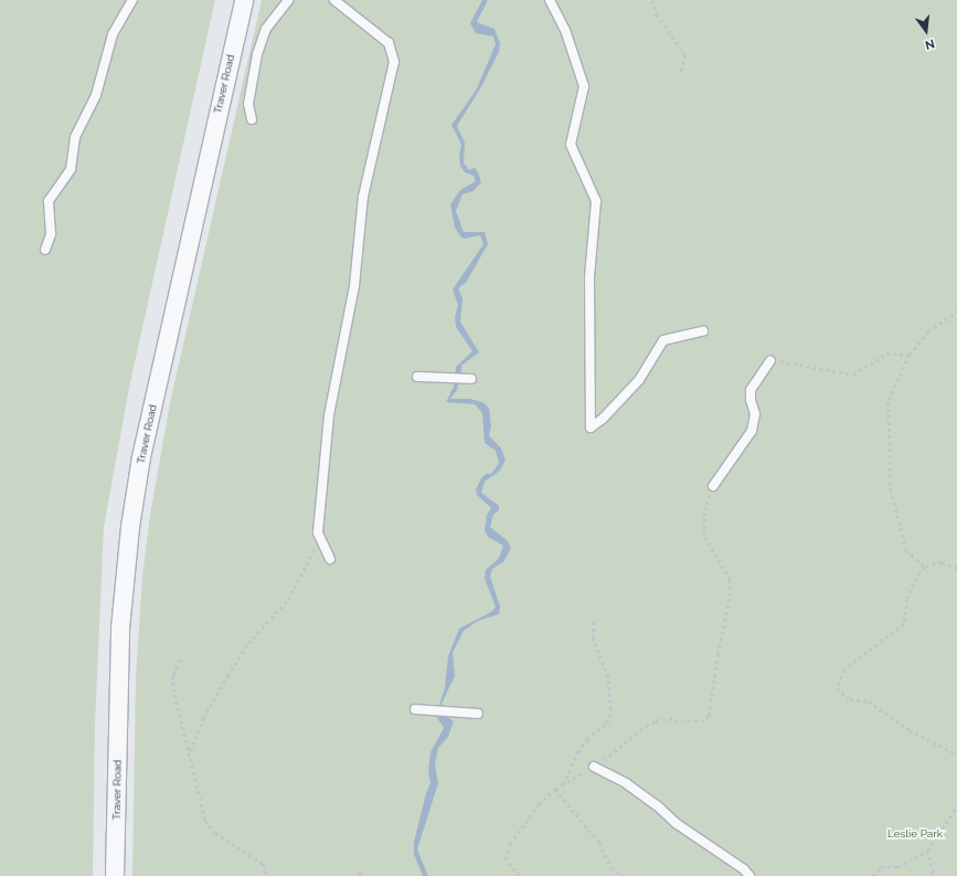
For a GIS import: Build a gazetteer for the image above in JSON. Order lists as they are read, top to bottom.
{
  "streets": {
    "street": ["Traver Road"]
  },
  "parks": ["Leslie Park"],
  "north": "bottom"
}
